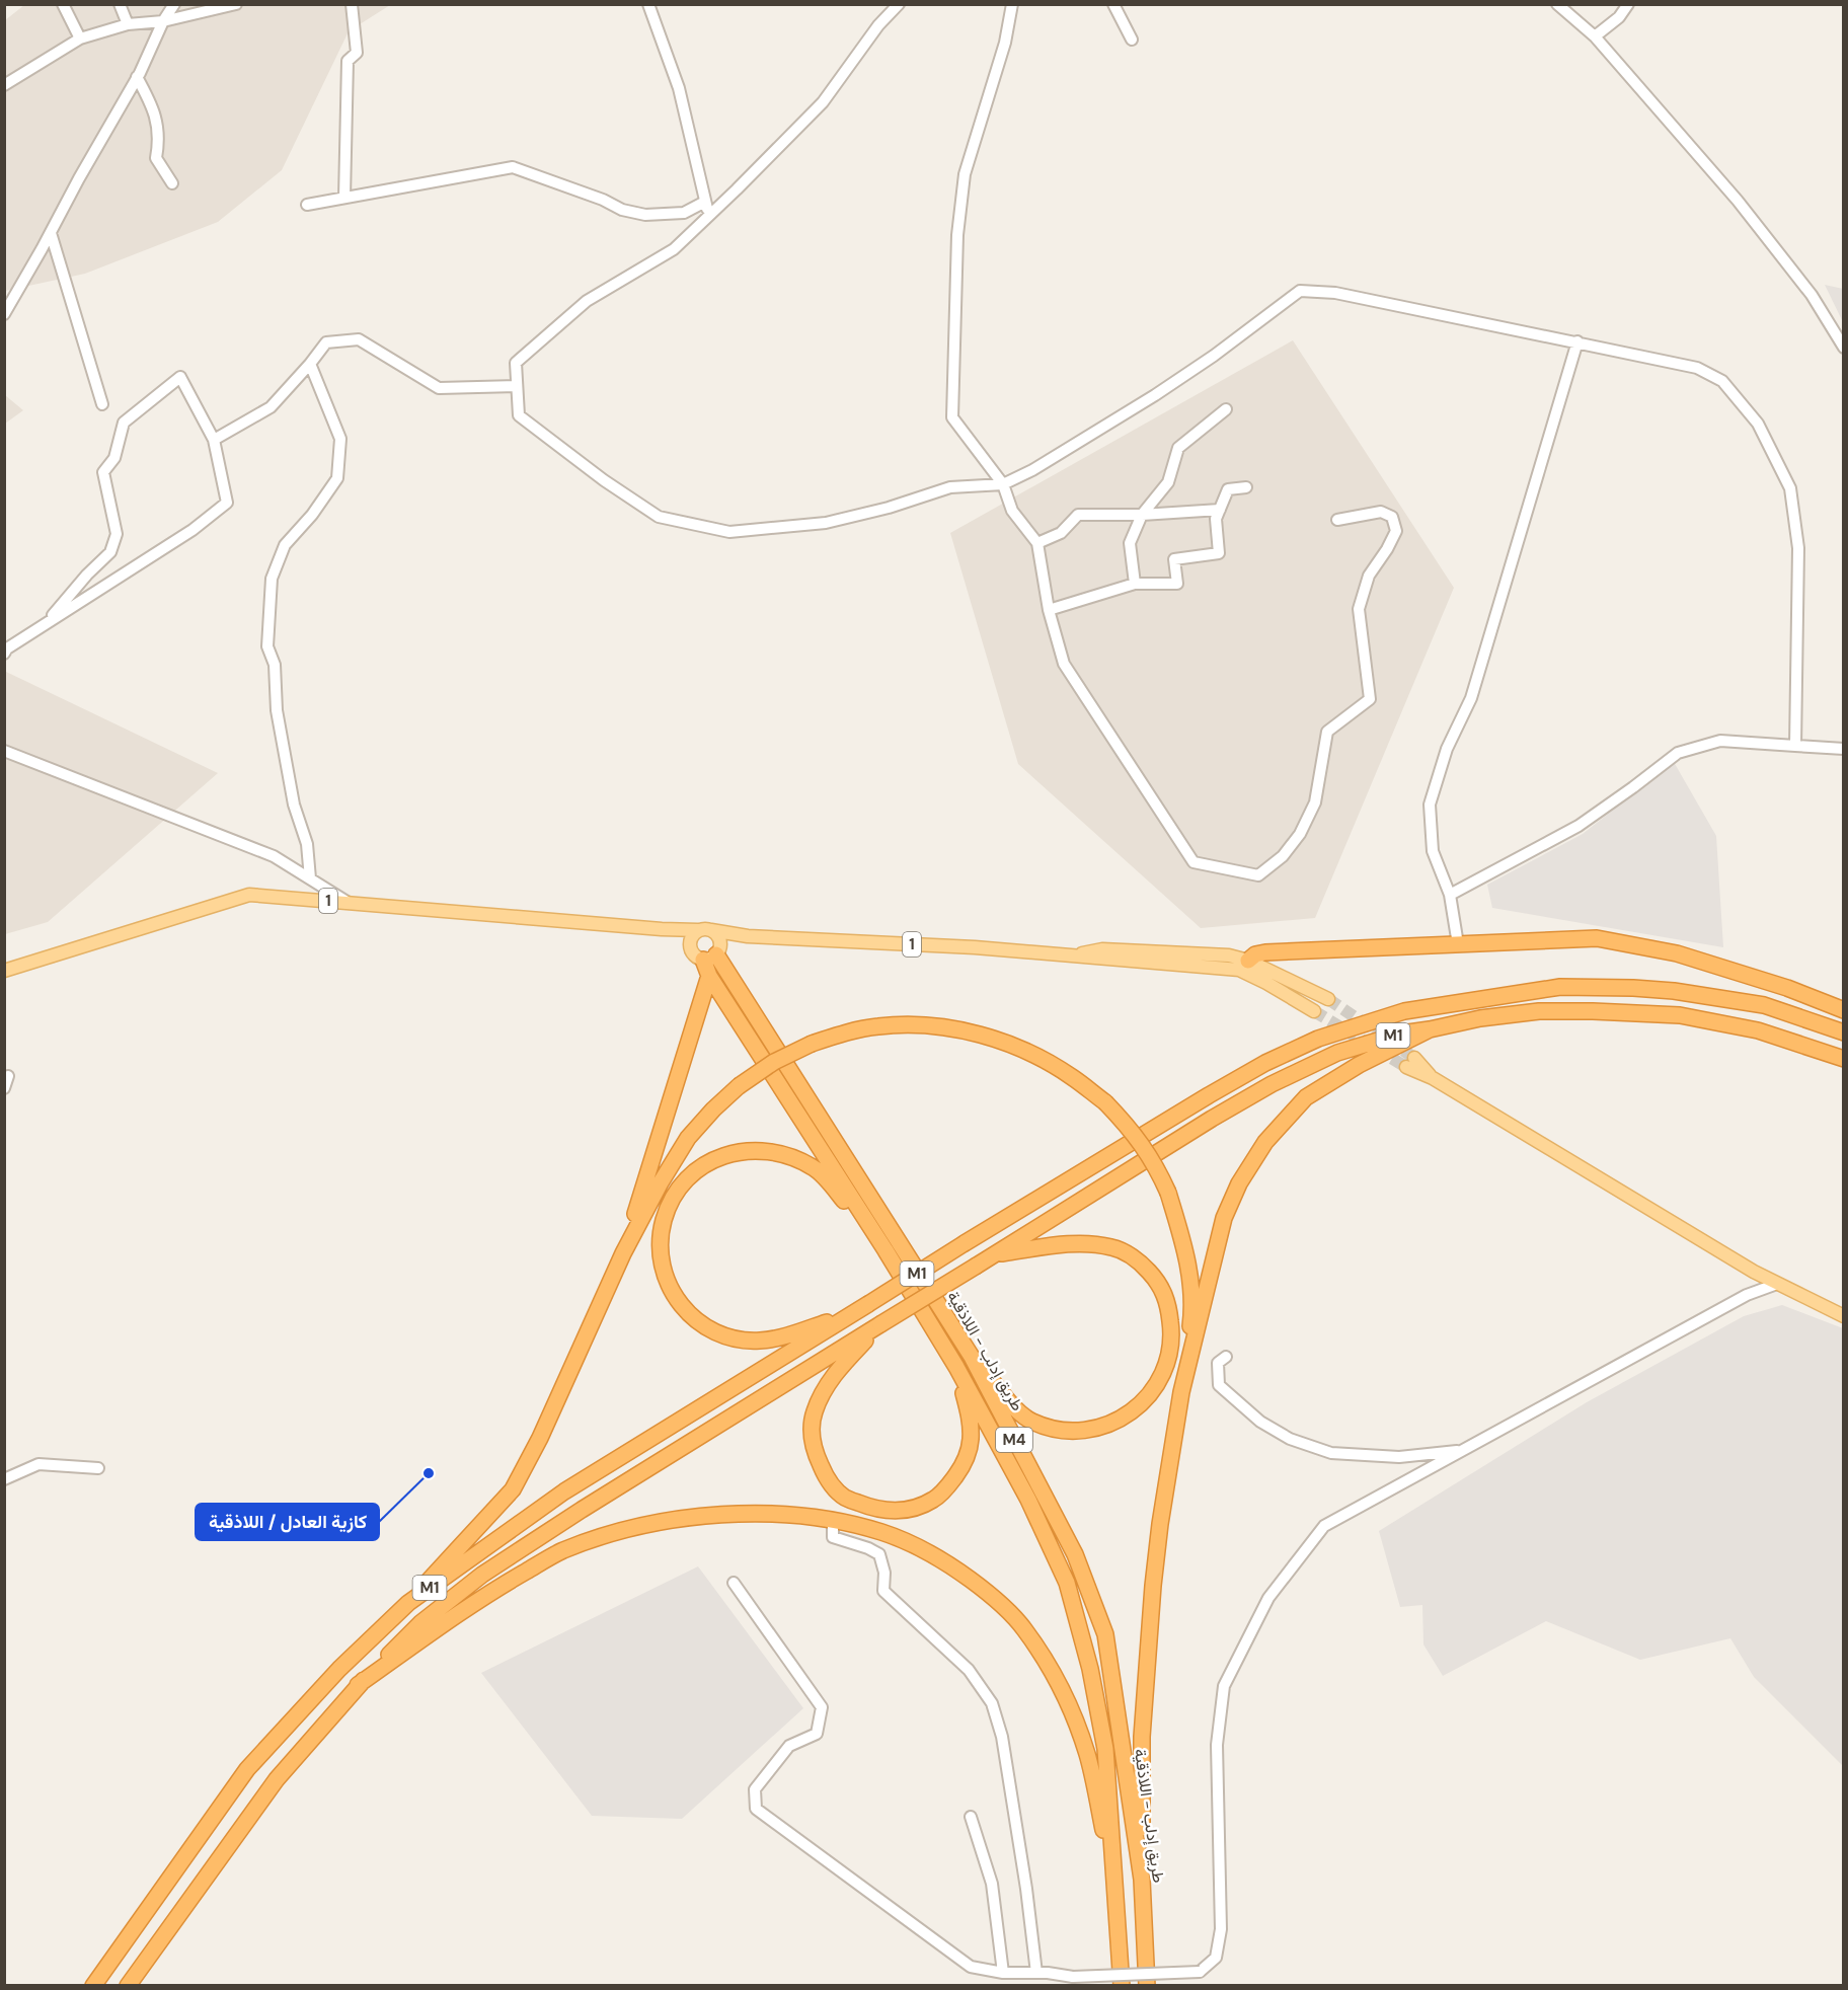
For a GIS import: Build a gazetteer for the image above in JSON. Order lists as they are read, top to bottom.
{
  "streets": {
    "highway": ["M1", "طريق إدلب - اللاذقية", "M4"],
    "main road": ["1"]
  },
  "crossings": [
    ["1", "طريق إدلب - اللاذقية"]
  ],
  "places": ["كازية العادل / اللاذقية"]
}
